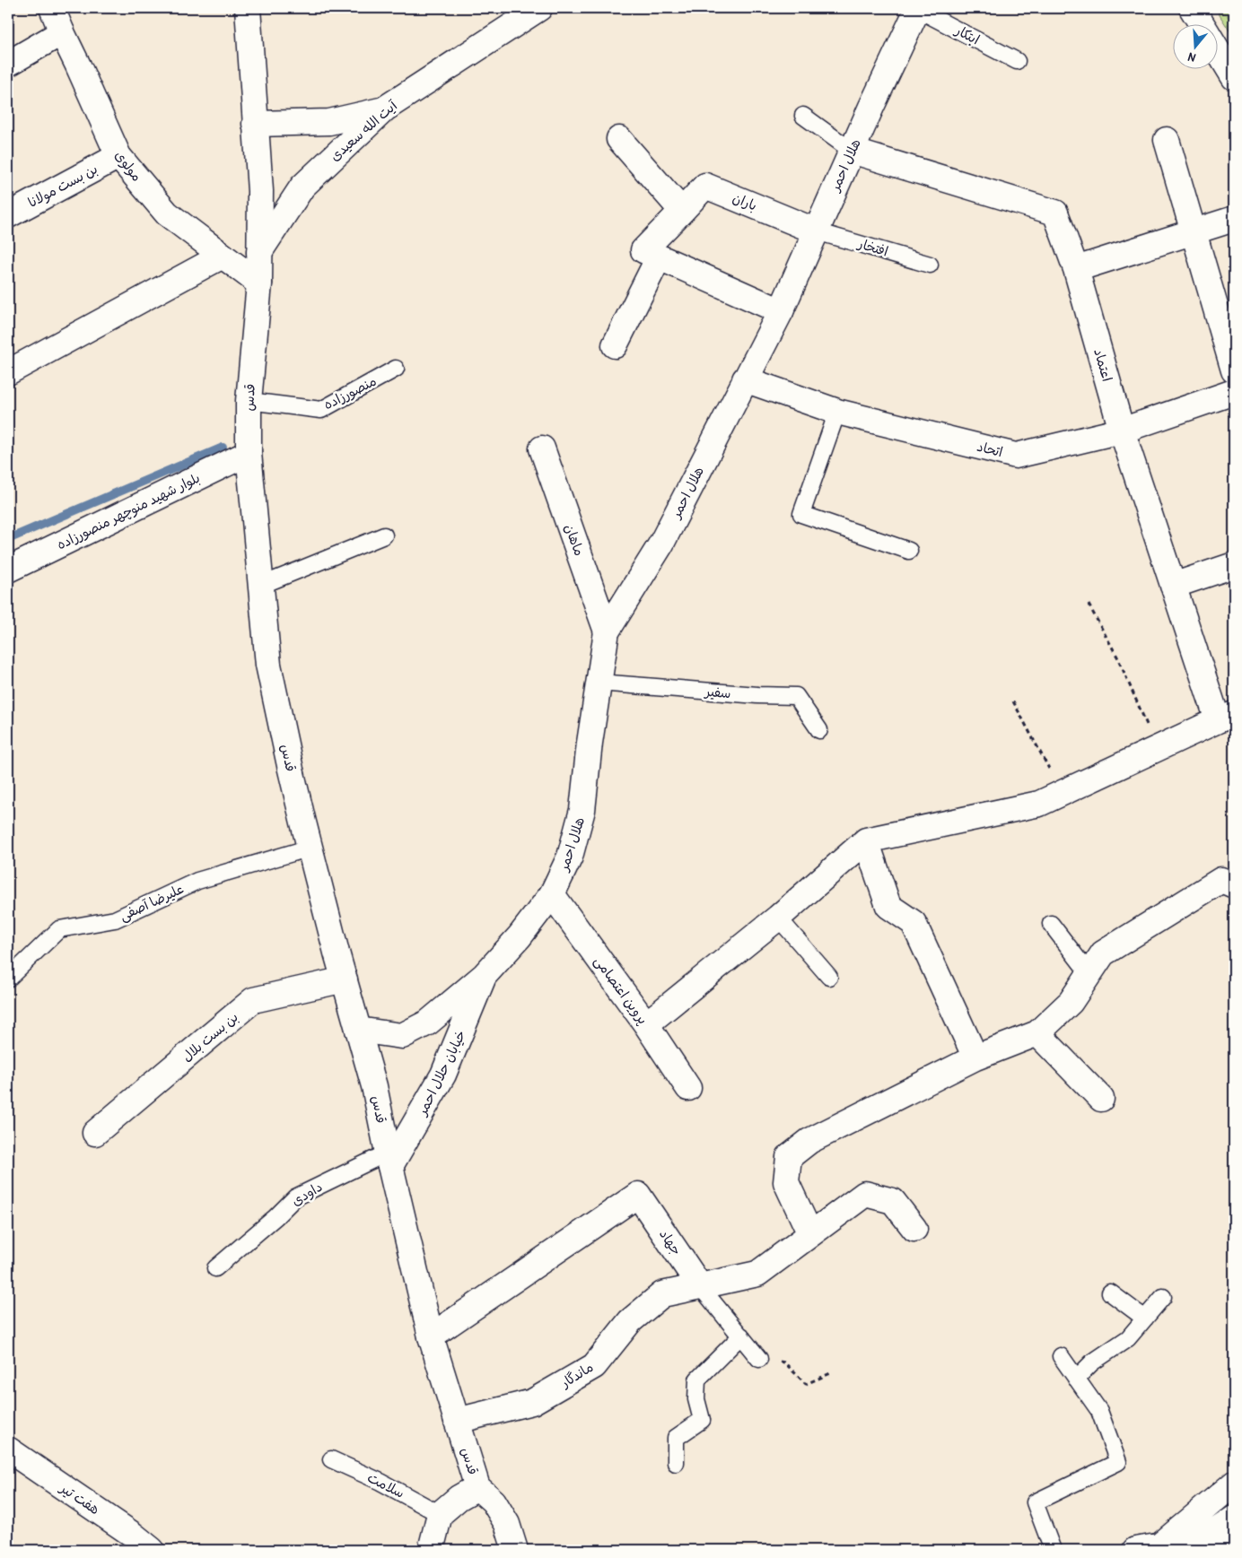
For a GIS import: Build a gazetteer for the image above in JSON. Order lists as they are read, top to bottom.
{
  "streets": {
    "street": [
      "آیت الله سعیدی",
      "هلال احمر",
      "مولوی",
      "بن بست مولانا",
      "باران",
      "اعتماد",
      "قدس",
      "اتحاد",
      "بلوار شهید منوچهر منصورزاده",
      "ماهان",
      "پروین اعتصامی",
      "بن بست بلال",
      "خیابان حلال احمر",
      "جهاد",
      "ماندگار",
      "هفت تیر"
    ],
    "lane": [
      "ابتکار",
      "افتخار",
      "منصورزاده",
      "سفیر",
      "علیرضا آصفی",
      "داودی",
      "سلامت"
    ]
  },
  "crossings": [
    ["ابتکار", "هلال احمر"],
    ["آیت الله سعیدی", "قدس"],
    ["هلال احمر", "باران"],
    ["هلال احمر", "افتخار"],
    ["هلال احمر", "اعتماد"],
    ["هلال احمر", "اتحاد"],
    ["هلال احمر", "ماهان"],
    ["هلال احمر", "سفیر"],
    ["هلال احمر", "پروین اعتصامی"],
    ["هلال احمر", "خیابان حلال احمر"],
    ["مولوی", "بن بست مولانا"],
    ["مولوی", "قدس"],
    ["باران", "افتخار"],
    ["اعتماد", "اتحاد"],
    ["منصورزاده", "قدس"],
    ["قدس", "بلوار شهید منوچهر منصورزاده"],
    ["قدس", "علیرضا آصفی"],
    ["قدس", "بن بست بلال"],
    ["قدس", "خیابان حلال احمر"],
    ["قدس", "داودی"],
    ["قدس", "جهاد"],
    ["قدس", "ماندگار"],
    ["خیابان حلال احمر", "داودی"],
    ["جهاد", "ماندگار"]
  ],
  "north": "bottom"
}
